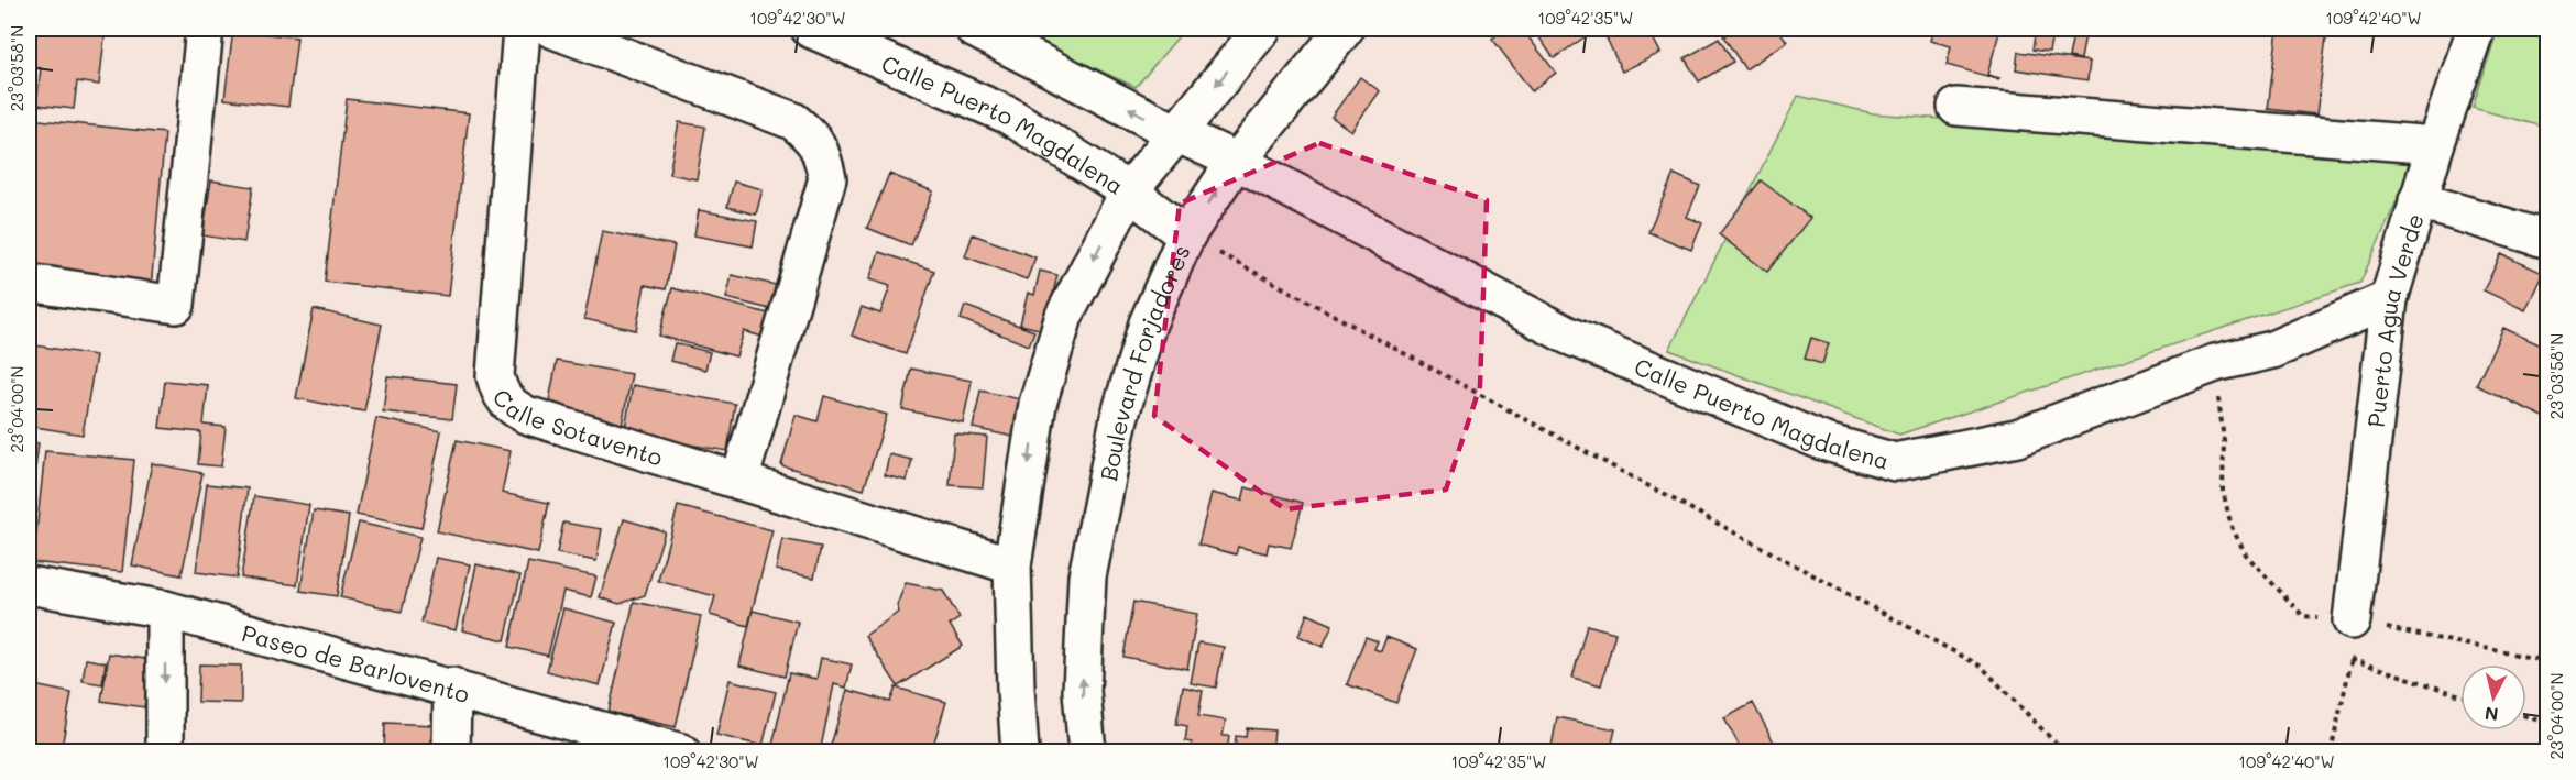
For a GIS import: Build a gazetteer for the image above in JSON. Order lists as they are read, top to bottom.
{
  "streets": {
    "street": [
      "Calle Puerto Magdalena",
      "Puerto Agua Verde",
      "Boulevard Forjadores",
      "Calle Sotavento",
      "Paseo de Barlovento"
    ]
  },
  "crossings": [
    ["Calle Puerto Magdalena", "Puerto Agua Verde"],
    ["Calle Puerto Magdalena", "Boulevard Forjadores"]
  ],
  "north": "bottom",
  "coordinates": [
    "109°42'30\"W",
    "109°42'35\"W",
    "109°42'40\"W",
    "23°03'58\"N",
    "23°04'00\"N"
  ]
}
